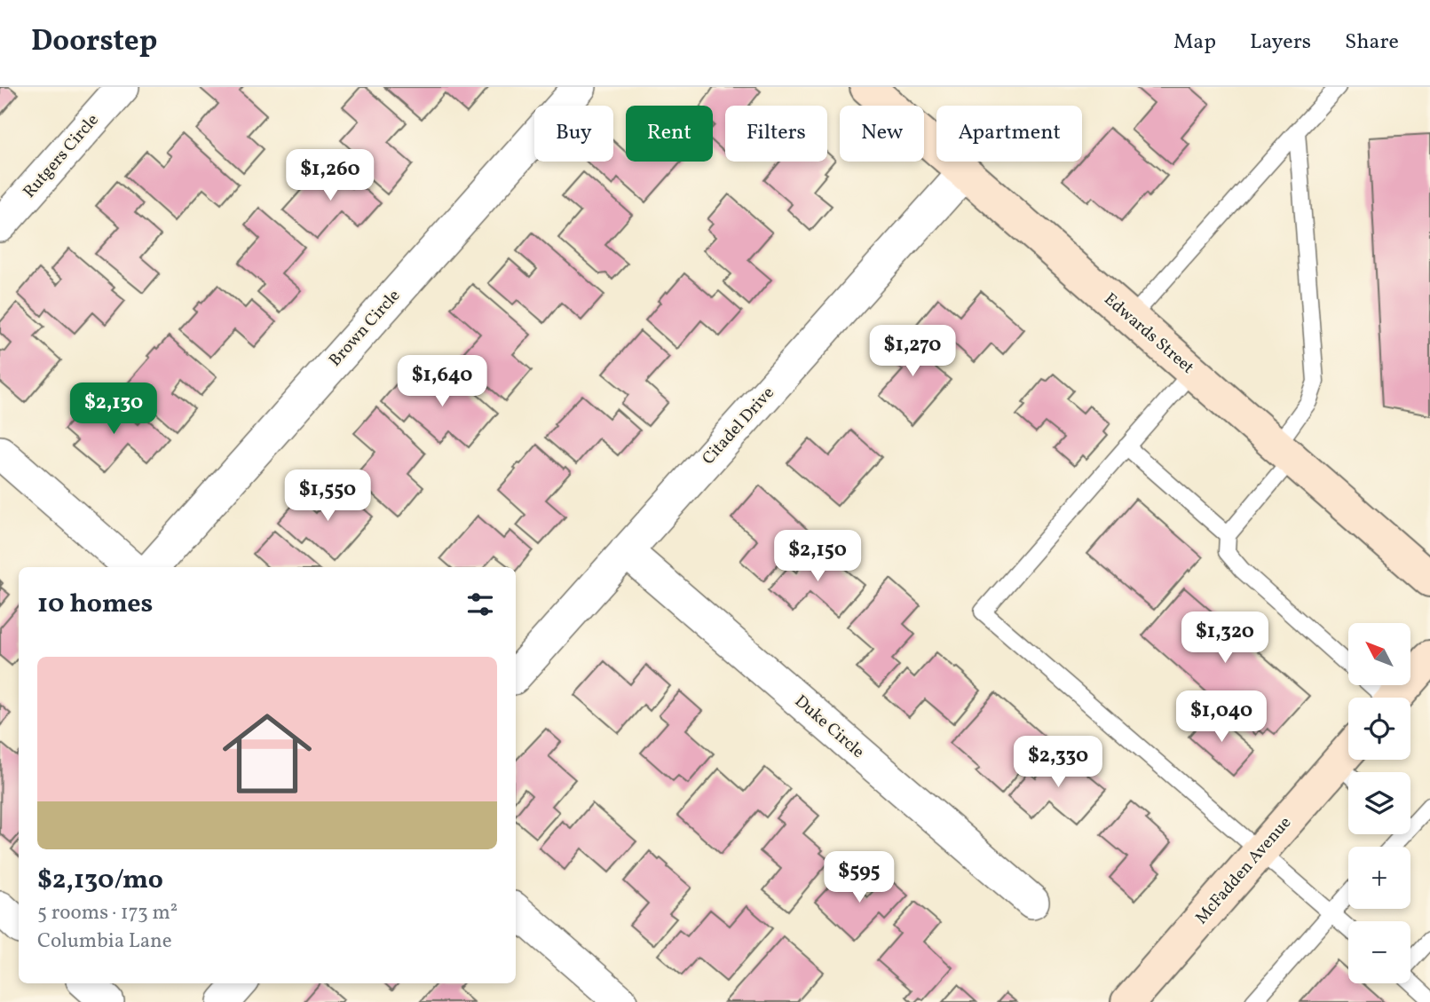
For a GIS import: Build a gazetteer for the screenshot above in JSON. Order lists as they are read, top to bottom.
{
  "streets": {
    "street": [
      "Rutgers Circle",
      "Brown Circle",
      "Edwards Street",
      "Citadel Drive",
      "Duke Circle",
      "McFadden Avenue"
    ]
  },
  "crossings": [
    ["Edwards Street", "Citadel Drive"],
    ["Citadel Drive", "Duke Circle"]
  ],
  "north": "top left",
  "page": {
    "header": "Doorstep",
    "nav": ["Map", "Layers", "Share"],
    "chip": [
      "Buy",
      "Rent",
      "Filters",
      "New",
      "Apartment"
    ],
    "price": [
      "$1,260",
      "$1,270",
      "$1,640",
      "$2,130",
      "$1,550",
      "$2,150",
      "$1,320",
      "$1,040",
      "$2,330",
      "$595"
    ],
    "heading": "10 homes",
    "map_buttons": ["+", "−"],
    "list": [
      {
        "name": "$2,130/mo",
        "note": "5 rooms · 173 m² · Columbia Lane"
      }
    ]
  }
}
